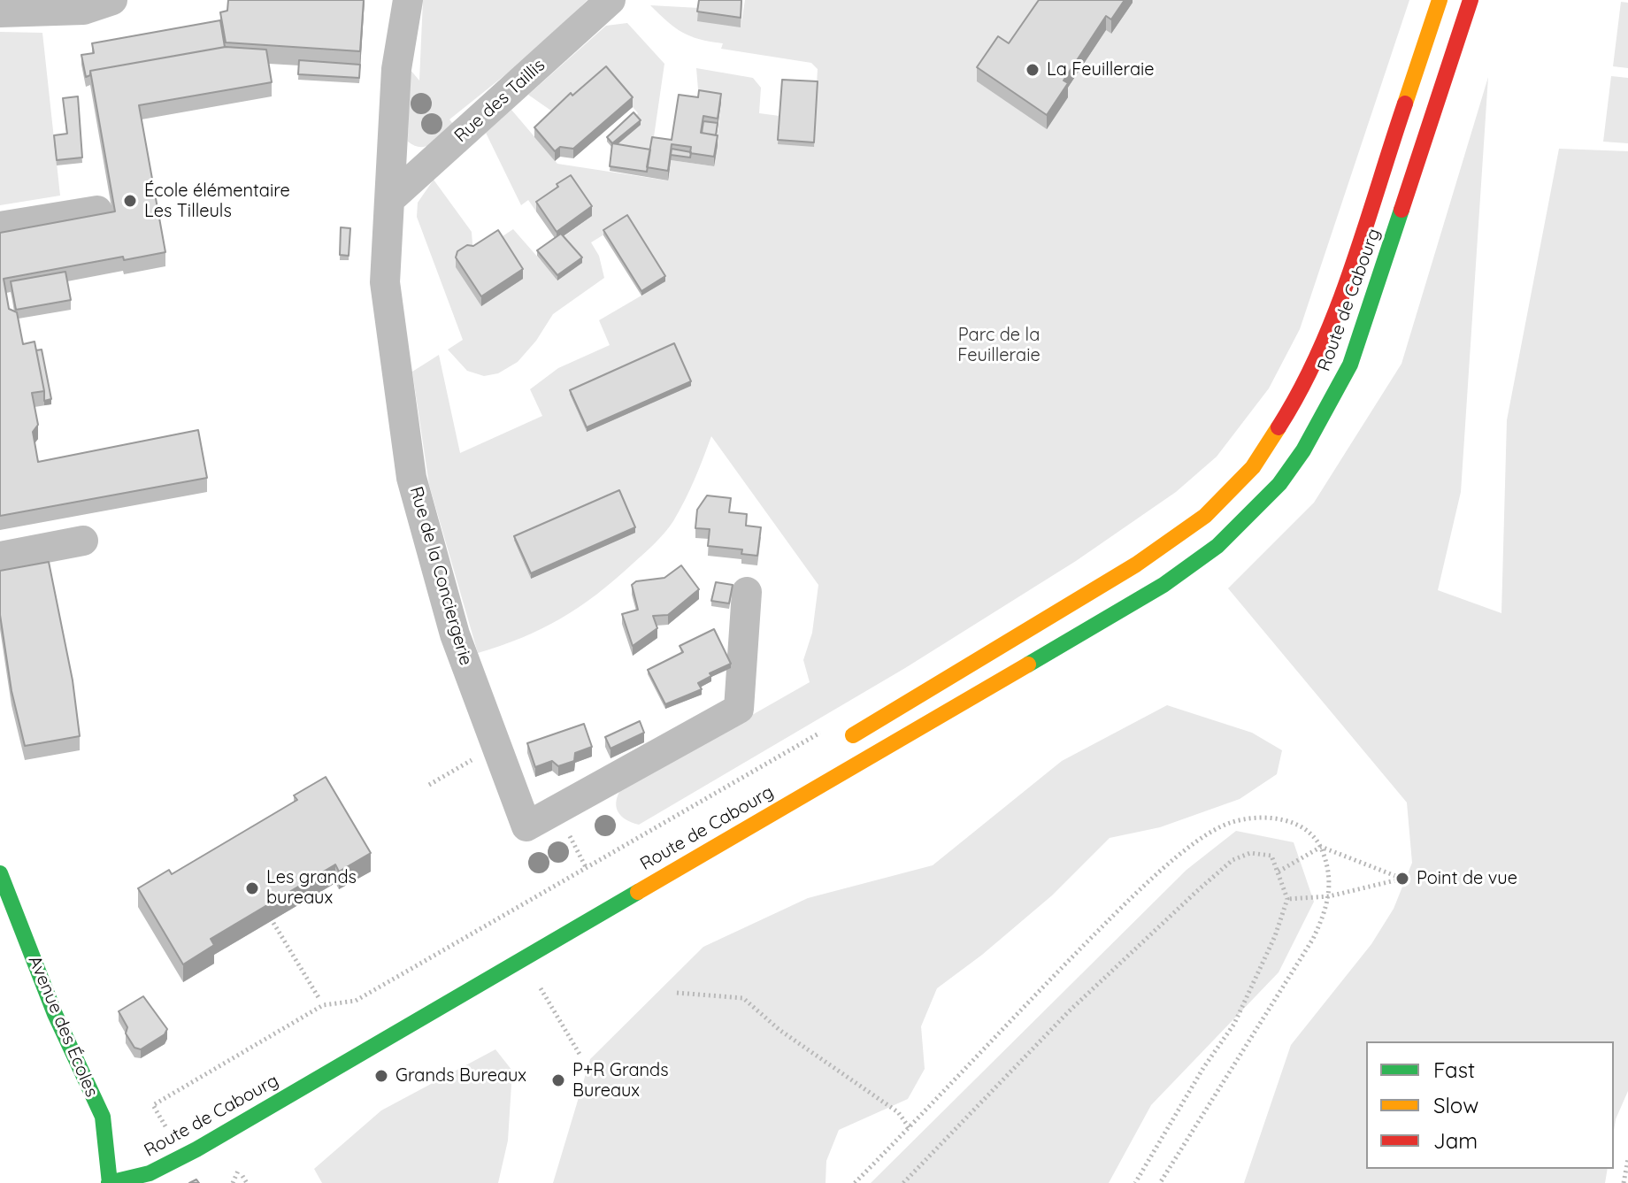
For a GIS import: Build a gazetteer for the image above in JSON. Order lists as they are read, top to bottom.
{
  "streets": {
    "main road": ["Route de Cabourg", "Avenue des Écoles"],
    "street": ["Rue des Taillis", "Rue de la Conciergerie"]
  },
  "crossings": [
    ["Rue des Taillis", "Rue de la Conciergerie"],
    ["Route de Cabourg", "Avenue des Écoles"]
  ],
  "parks": ["Parc de la Feuilleraie"],
  "places": [
    "La Feuilleraie",
    "École élémentaire Les Tilleuls",
    "Point de vue",
    "Les grands bureaux",
    "Grands Bureaux",
    "P+R Grands Bureaux"
  ],
  "legend": ["Fast", "Slow", "Jam"]
}
